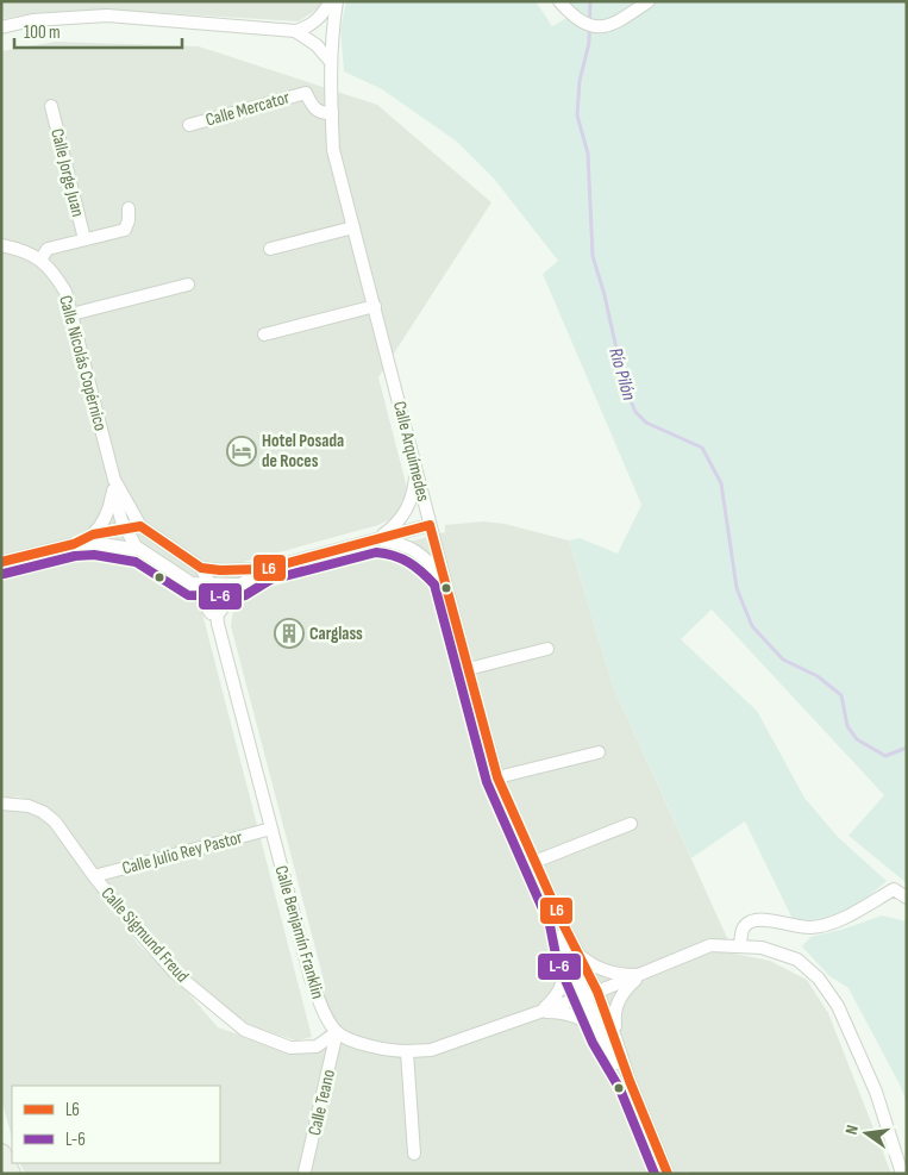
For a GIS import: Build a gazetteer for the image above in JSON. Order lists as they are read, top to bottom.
{
  "streets": {
    "street": [
      "Calle Mercator",
      "Calle Jorge Juan",
      "Calle Nicolás Copérnico",
      "Calle Arquímedes",
      "Calle Julio Rey Pastor",
      "Calle Benjamín Franklin",
      "Calle Sigmund Freud",
      "Calle Teano"
    ]
  },
  "crossings": [
    ["Calle Mercator", "Calle Arquímedes"],
    ["Calle Jorge Juan", "Calle Nicolás Copérnico"],
    ["Calle Julio Rey Pastor", "Calle Benjamín Franklin"],
    ["Calle Julio Rey Pastor", "Calle Sigmund Freud"],
    ["Calle Benjamín Franklin", "Calle Sigmund Freud"],
    ["Calle Benjamín Franklin", "Calle Teano"],
    ["Calle Sigmund Freud", "Calle Teano"]
  ],
  "water": ["Río Pilón"],
  "places": {
    "hotel": ["Hotel Posada de Roces"],
    "building": ["Carglass"]
  },
  "lines": ["transit line L6", "transit line L-6"],
  "legend": ["L6", "L-6"],
  "scale_bar": "100 m",
  "north": "left"
}
